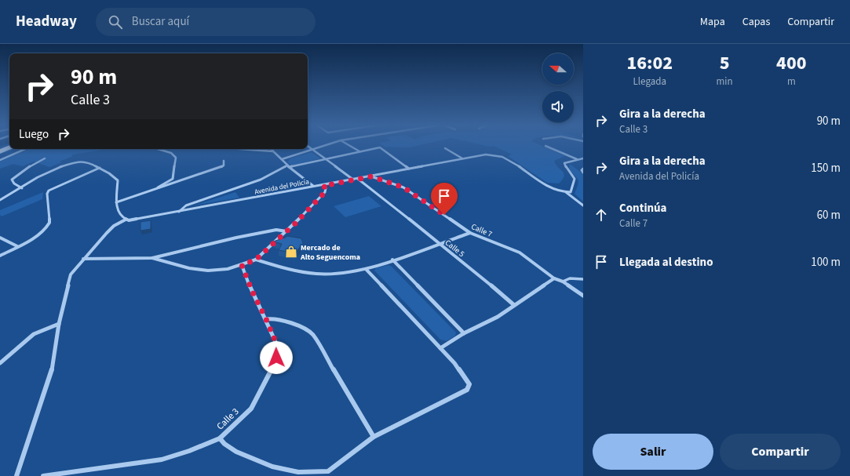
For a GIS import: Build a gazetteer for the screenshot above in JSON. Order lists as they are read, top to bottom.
{
  "streets": {
    "street": [
      "Avenida del Policía",
      "Calle 7",
      "Calle 5",
      "Calle 3"
    ]
  },
  "crossings": [
    ["Avenida del Policía", "Calle 7"],
    ["Avenida del Policía", "Calle 5"]
  ],
  "places": {
    "shop": ["Mercado de Alto Seguencoma"]
  },
  "north": "left",
  "page": {
    "header": "Headway",
    "search": "Buscar aquí",
    "nav": ["Mapa", "Capas", "Compartir"],
    "eta": [
      "16:02",
      "Llegada",
      "5",
      "min",
      "400",
      "m"
    ],
    "turn": ["90 m", "Calle 3"],
    "list": [
      {
        "name": "Gira a la derecha",
        "note": "Calle 3",
        "value": "90 m"
      },
      {
        "name": "Gira a la derecha",
        "note": "Avenida del Policía",
        "value": "150 m"
      },
      {
        "name": "Continúa",
        "note": "Calle 7",
        "value": "60 m"
      },
      {
        "name": "Llegada al destino",
        "value": "100 m"
      }
    ],
    "then": "Luego",
    "buttons": ["Salir", "Compartir"]
  }
}
